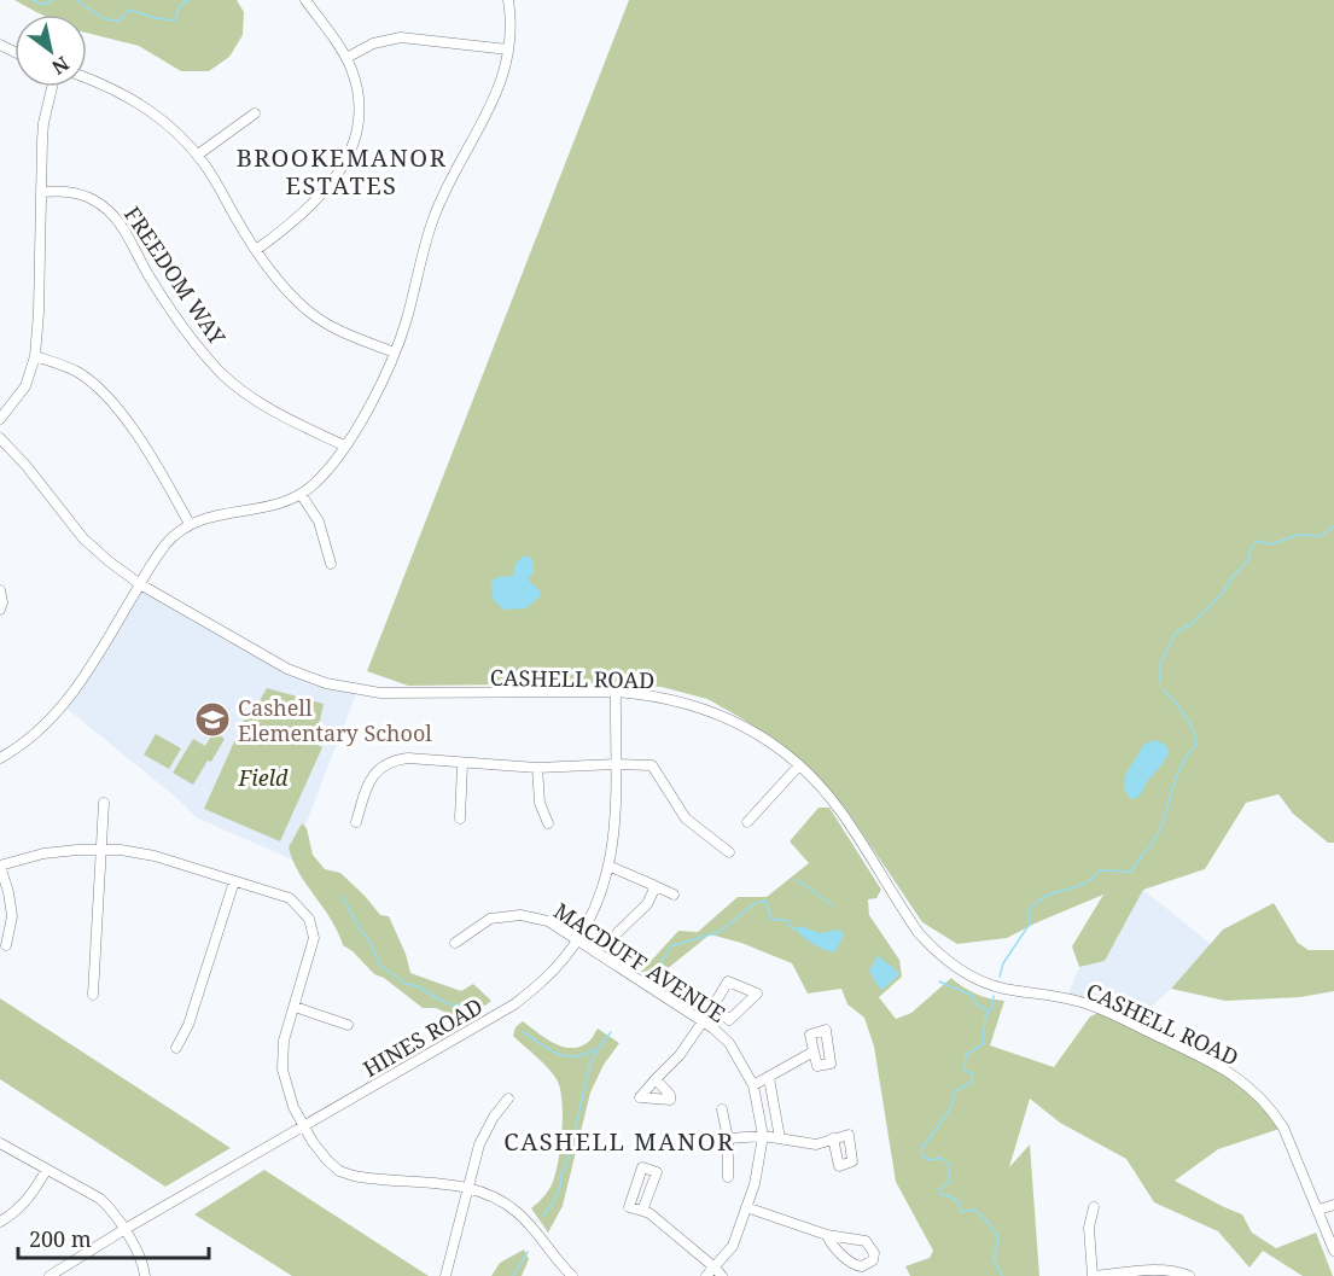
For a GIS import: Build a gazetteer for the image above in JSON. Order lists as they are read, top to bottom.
{
  "streets": {
    "street": [
      "FREEDOM WAY",
      "CASHELL ROAD",
      "MACDUFF AVENUE",
      "HINES ROAD"
    ]
  },
  "crossings": [
    ["CASHELL ROAD", "HINES ROAD"],
    ["MACDUFF AVENUE", "HINES ROAD"]
  ],
  "districts": ["BROOKEMANOR ESTATES", "CASHELL MANOR"],
  "parks": ["Field"],
  "places": {
    "school or university": ["Cashell Elementary School"]
  },
  "scale_bar": "200 m",
  "north": "bottom right"
}
